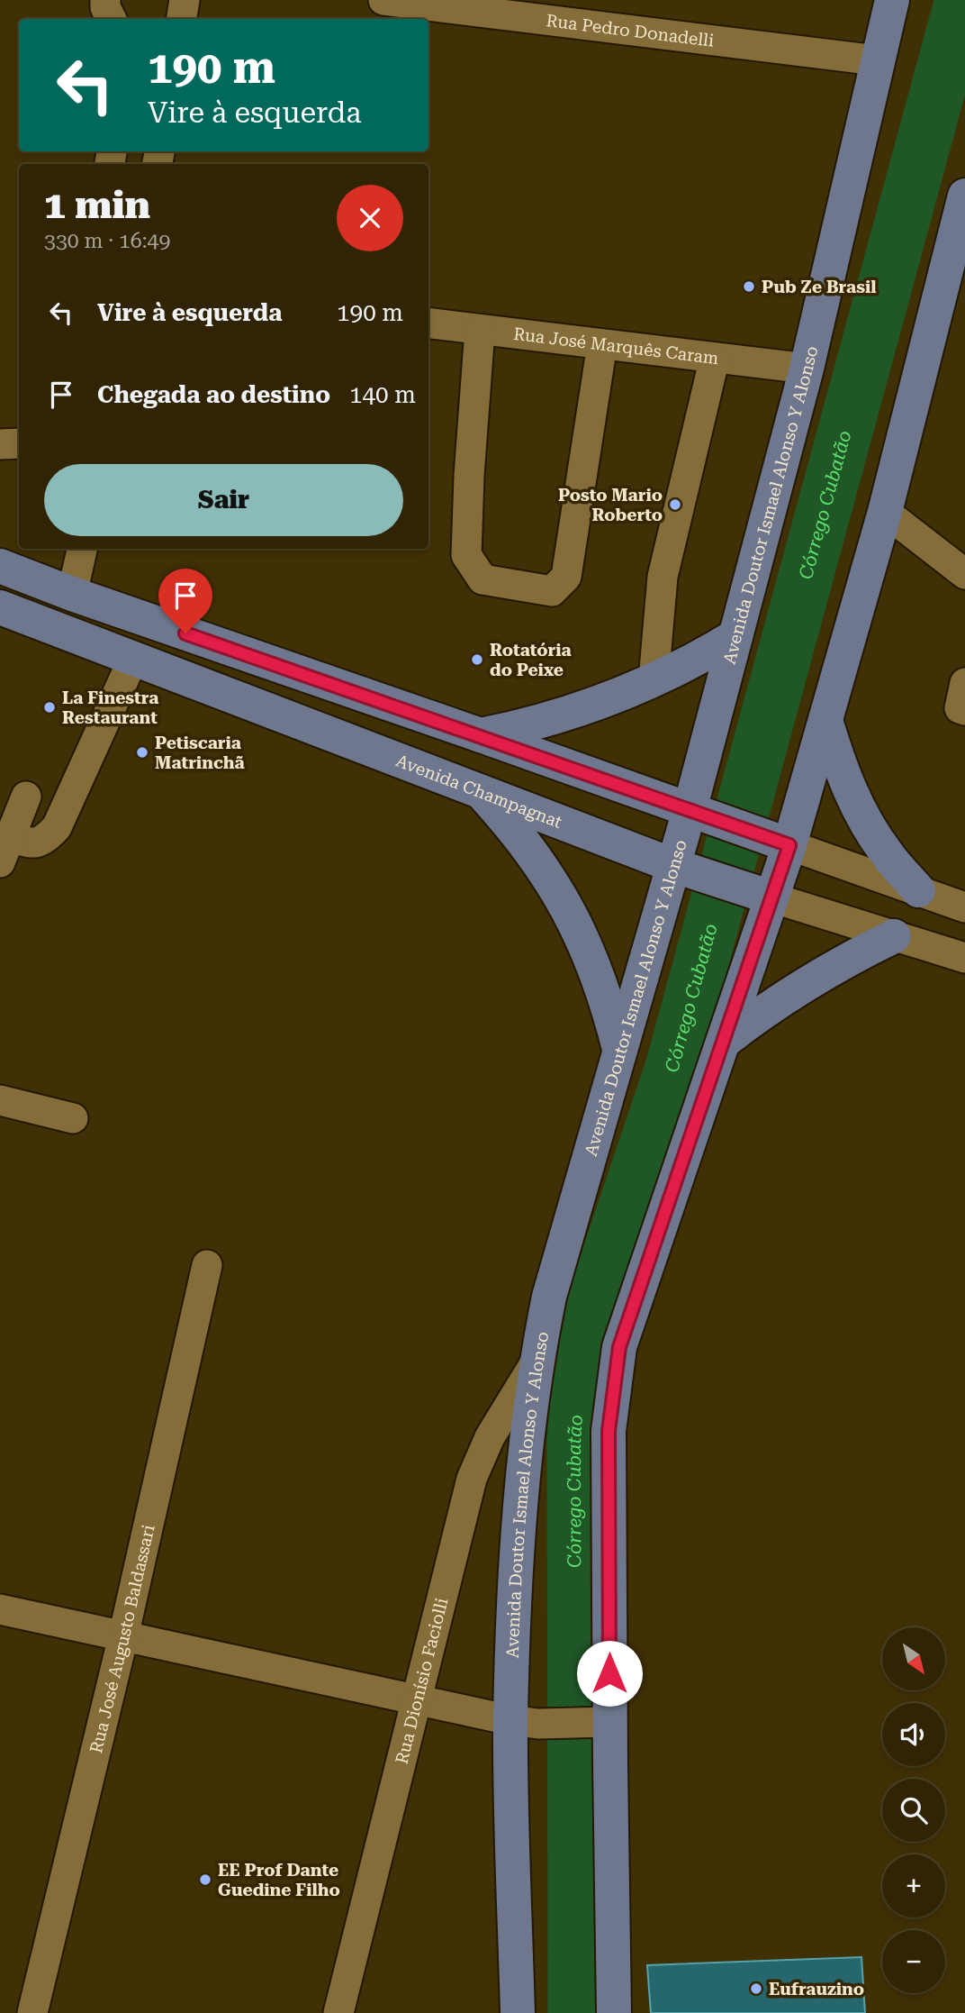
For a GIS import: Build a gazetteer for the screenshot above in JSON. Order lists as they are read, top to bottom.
{
  "streets": {
    "main road": ["Avenida Doutor Ismael Alonso Y Alonso", "Avenida Champagnat"],
    "street": [
      "Rua Pedro Donadelli",
      "Rua José Marquês Caram",
      "Rua José Augusto Baldassari",
      "Rua Dionísio Faciolli"
    ]
  },
  "crossings": [
    ["Rua Pedro Donadelli", "Avenida Doutor Ismael Alonso Y Alonso"],
    ["Rua José Marquês Caram", "Avenida Doutor Ismael Alonso Y Alonso"],
    ["Avenida Doutor Ismael Alonso Y Alonso", "Avenida Champagnat"],
    ["Avenida Doutor Ismael Alonso Y Alonso", "Rua Dionísio Faciolli"]
  ],
  "water": ["Córrego Cubatão"],
  "places": [
    "Pub Ze Brasil",
    "Posto Mario Roberto",
    "Rotatória do Peixe",
    "La Finestra Restaurant",
    "Petiscaria Matrinchã",
    "EE Prof Dante Guedine Filho",
    "Eufrauzino"
  ],
  "north": "bottom right",
  "page": {
    "turn": ["190 m", "Vire à esquerda"],
    "heading": ["1 min", "330 m · 16:49"],
    "list": [
      {
        "name": "Vire à esquerda",
        "value": "190 m"
      },
      {
        "name": "Chegada ao destino",
        "value": "140 m"
      }
    ],
    "buttons": "Sair",
    "map_buttons": ["+", "−"]
  }
}
